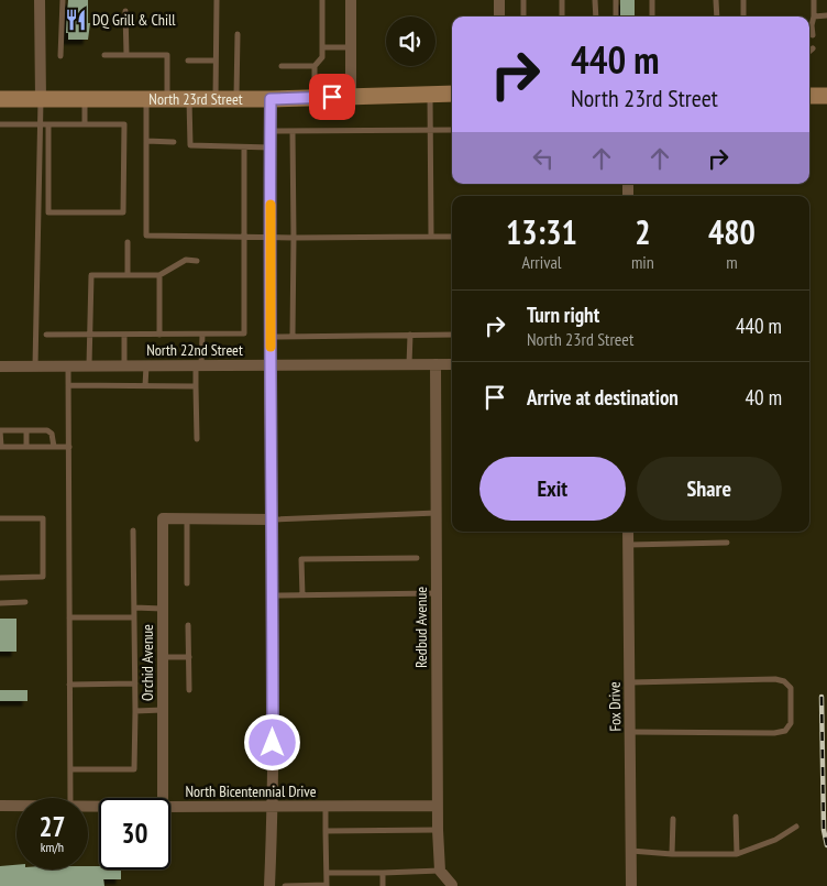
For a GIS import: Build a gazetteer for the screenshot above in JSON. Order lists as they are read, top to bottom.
{
  "streets": {
    "main road": ["North 23rd Street"],
    "street": [
      "North 22nd Street",
      "Redbud Avenue",
      "Orchid Avenue",
      "Fox Drive",
      "North Bicentennial Drive"
    ]
  },
  "crossings": [
    ["North 22nd Street", "Redbud Avenue"],
    ["Redbud Avenue", "North Bicentennial Drive"]
  ],
  "places": {
    "restaurant": ["DQ Grill & Chill"]
  },
  "page": {
    "turn": ["440 m", "North 23rd Street"],
    "eta": [
      "13:31",
      "Arrival",
      "2",
      "min",
      "480",
      "m"
    ],
    "list": [
      {
        "name": "Turn right",
        "note": "North 23rd Street",
        "value": "440 m"
      },
      {
        "name": "Arrive at destination",
        "value": "40 m"
      }
    ],
    "buttons": ["Exit", "Share"],
    "speed": "27 km/h",
    "limit": "30"
  }
}
